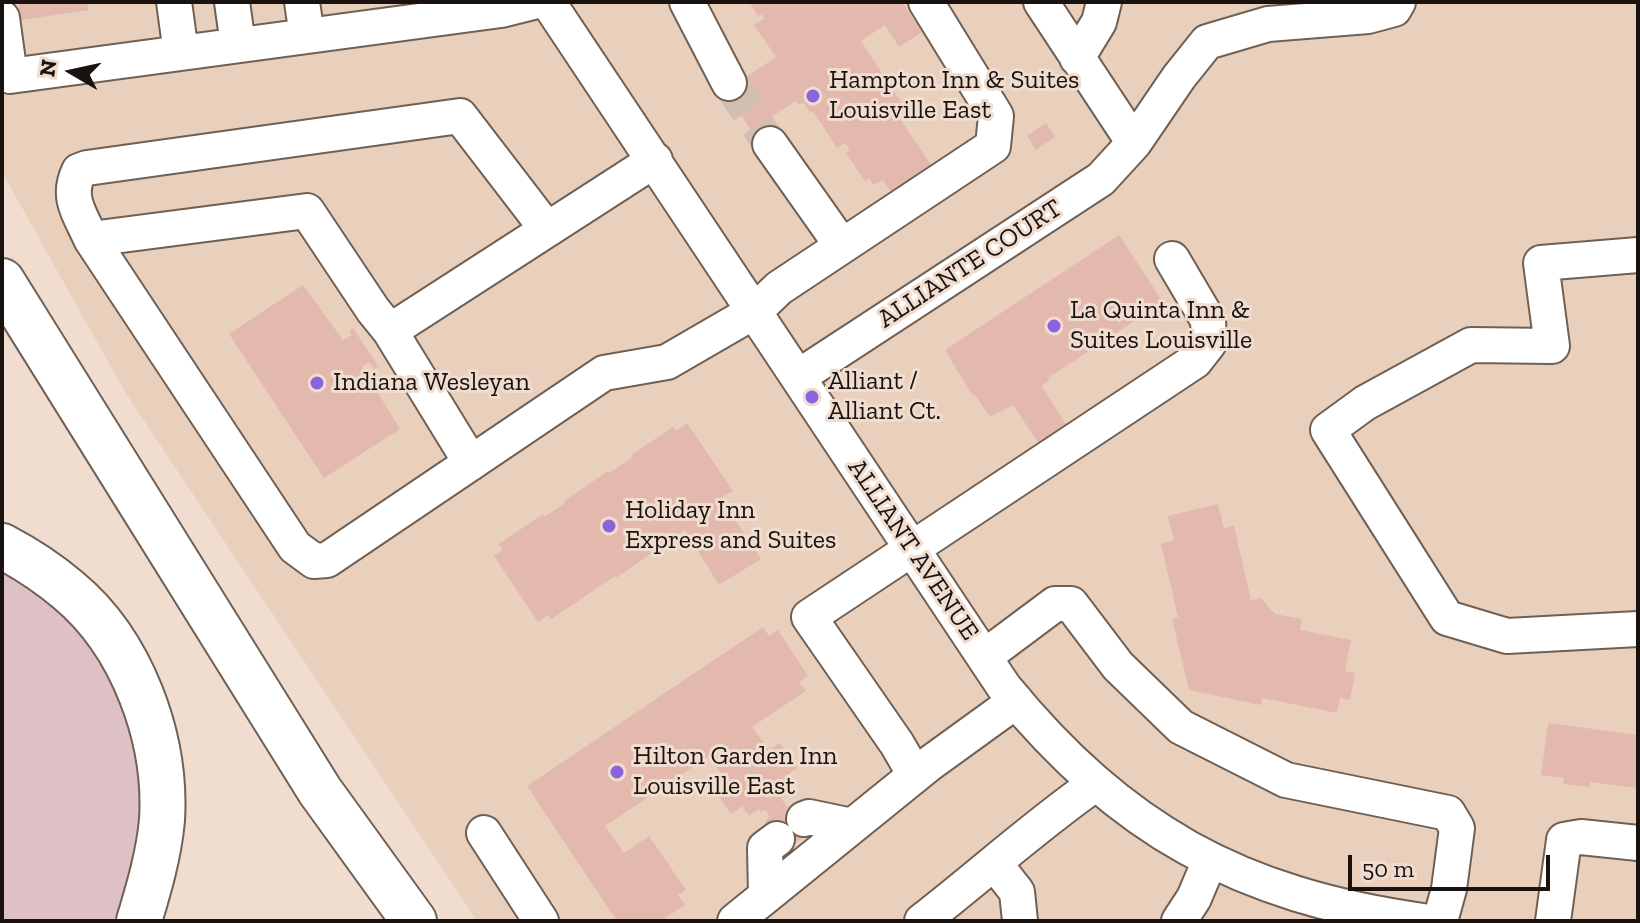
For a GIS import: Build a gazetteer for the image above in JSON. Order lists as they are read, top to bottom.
{
  "streets": {
    "street": ["ALLIANTE COURT", "ALLIANT AVENUE"]
  },
  "crossings": [
    ["ALLIANTE COURT", "ALLIANT AVENUE"]
  ],
  "places": [
    "Hampton Inn & Suites Louisville East",
    "La Quinta Inn & Suites Louisville",
    "Indiana Wesleyan",
    "Alliant / Alliant Ct.",
    "Holiday Inn Express and Suites",
    "Hilton Garden Inn Louisville East"
  ],
  "scale_bar": "50 m",
  "north": "left"
}
